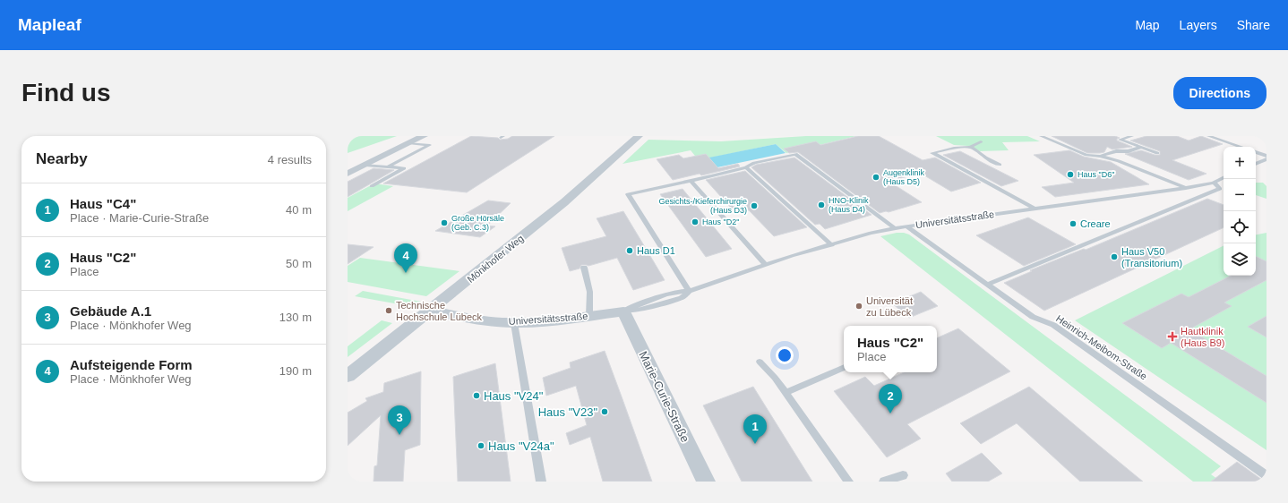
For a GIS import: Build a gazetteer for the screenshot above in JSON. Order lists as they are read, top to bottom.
{
  "streets": {
    "street": ["Universitätsstraße", "Mönkhofer Weg", "Marie-Curie-Straße"],
    "lane": ["Heinrich-Meibom-Straße"]
  },
  "crossings": [
    ["Universitätsstraße", "Mönkhofer Weg"],
    ["Universitätsstraße", "Heinrich-Meibom-Straße"],
    ["Universitätsstraße", "Marie-Curie-Straße"]
  ],
  "places": {
    "other": [
      "Haus \"D6\"",
      "Augenklinik (Haus D5)",
      "HNO-Klinik (Haus D4)",
      "Gesichts-/Kieferchirurgie (Haus D3)",
      "Haus \"D2\"",
      "Große Hörsäle (Geb. C.3)",
      "Creare",
      "Haus D1",
      "Haus V50 (Transitorium)",
      "Universität zu Lübeck",
      "Technische Hochschule Lübeck",
      "Haus \"V24\"",
      "Haus \"V23\"",
      "Haus \"V24a\""
    ],
    "health": ["Hautklinik (Haus B9)"]
  },
  "page": {
    "header": "Mapleaf",
    "nav": ["Map", "Layers", "Share"],
    "buttons": "Directions",
    "title": "Find us",
    "heading": ["Nearby", "4 results"],
    "map_buttons": ["+", "−"],
    "list": [
      {
        "mark": "1",
        "name": "Haus \"C4\"",
        "note": "Place · Marie-Curie-Straße",
        "value": "40 m"
      },
      {
        "mark": "2",
        "name": "Haus \"C2\"",
        "note": "Place",
        "value": "50 m"
      },
      {
        "mark": "3",
        "name": "Gebäude A.1",
        "note": "Place · Mönkhofer Weg",
        "value": "130 m"
      },
      {
        "mark": "4",
        "name": "Aufsteigende Form",
        "note": "Place · Mönkhofer Weg",
        "value": "190 m"
      }
    ],
    "pins": [
      "4",
      "2",
      "3",
      "1"
    ],
    "popup": ["Haus \"C2\"", "Place"]
  }
}
